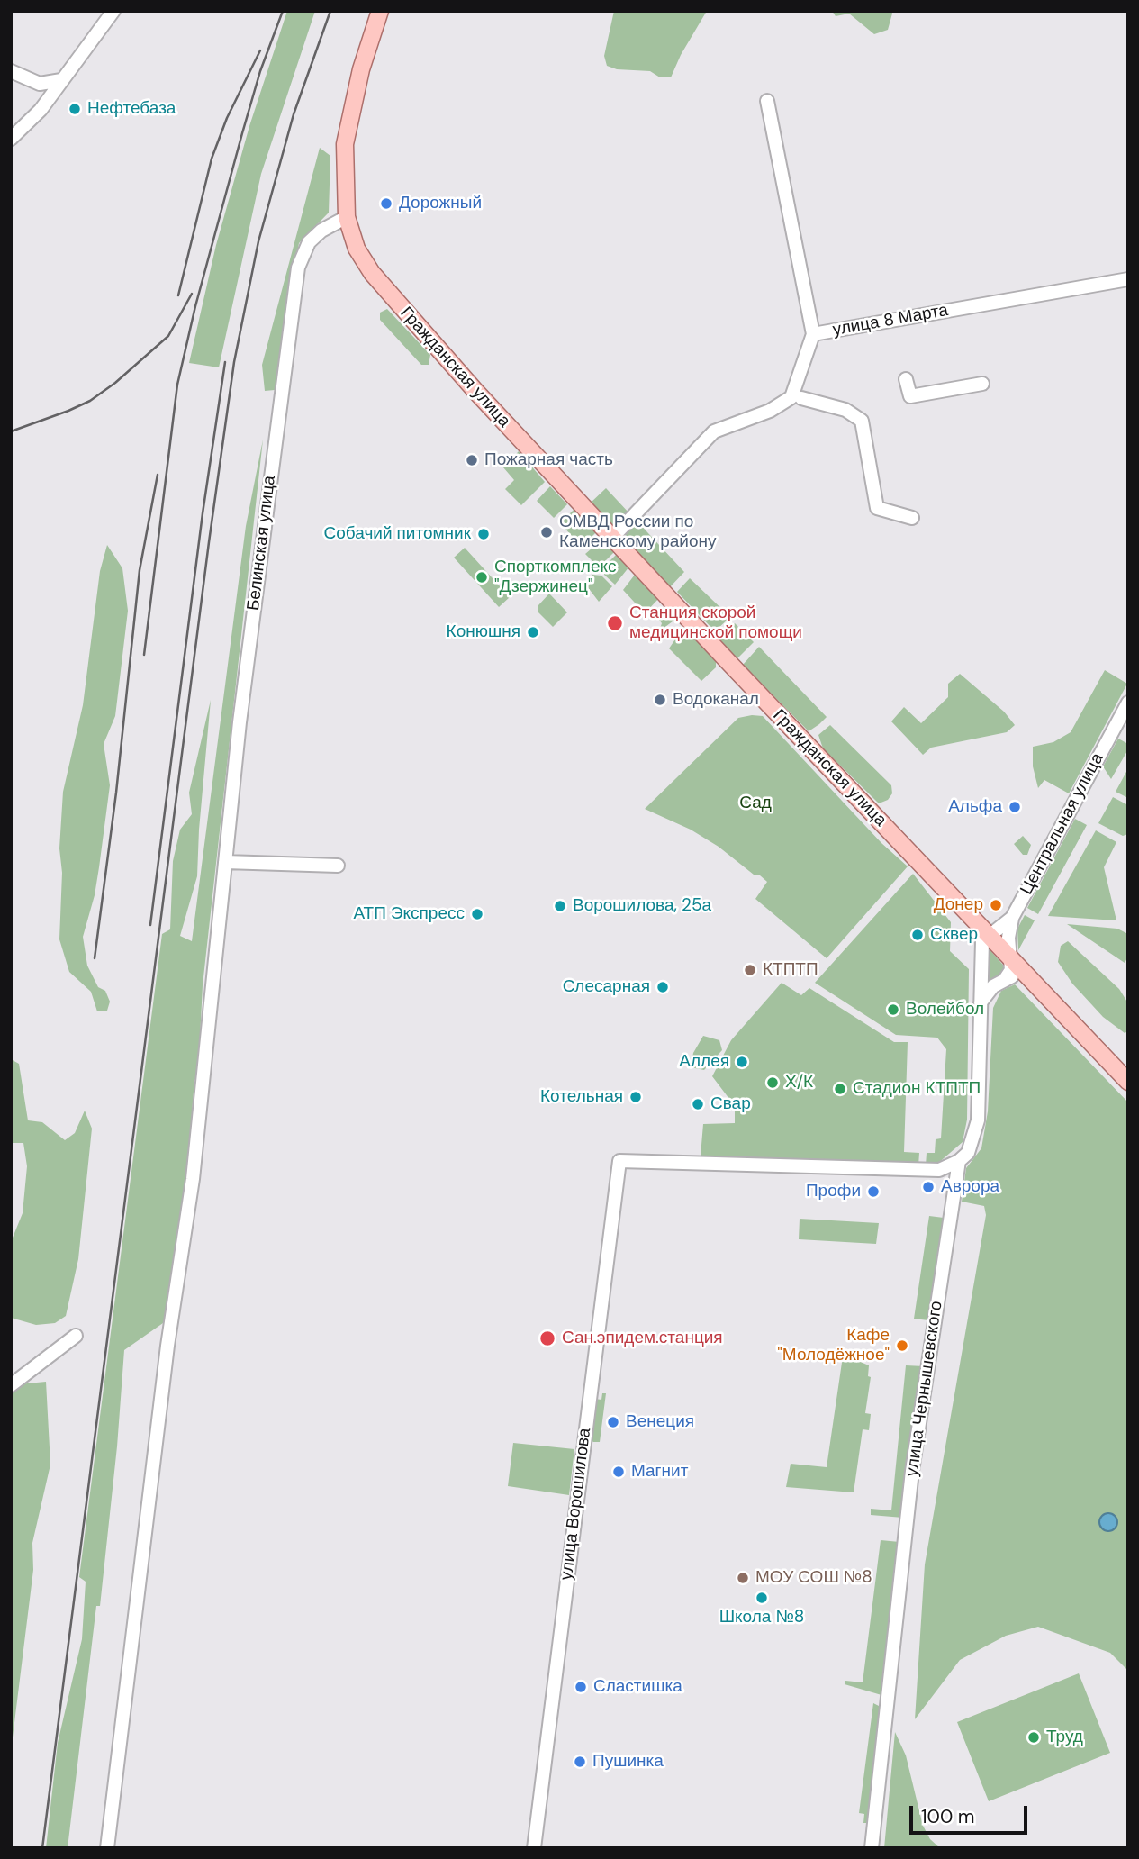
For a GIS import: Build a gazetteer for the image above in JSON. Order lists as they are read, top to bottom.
{
  "streets": {
    "main road": ["Гражданская улица"],
    "street": [
      "улица 8 Марта",
      "Белинская улица",
      "Центральная улица",
      "улица Чернышевского",
      "улица Ворошилова"
    ]
  },
  "crossings": [
    ["Гражданская улица", "Белинская улица"],
    ["Гражданская улица", "Центральная улица"],
    ["Гражданская улица", "улица Чернышевского"],
    ["Центральная улица", "улица Чернышевского"],
    ["улица Чернышевского", "улица Ворошилова"]
  ],
  "parks": ["Сад"],
  "places": [
    "Нефтебаза",
    "Дорожный",
    "Пожарная часть",
    "ОМВД России по Каменскому району",
    "Собачий питомник",
    "Спорткомплекс \"Дзержинец\"",
    "Станция скорой медицинской помощи",
    "Конюшня",
    "Водоканал",
    "Альфа",
    "Донер",
    "Ворошилова, 25а",
    "АТП Экспресс",
    "Сквер",
    "КТПТП",
    "Слесарная",
    "Волейбол",
    "Аллея",
    "Х/К",
    "Стадион КТПТП",
    "Котельная",
    "Свар",
    "Аврора",
    "Профи",
    "Сан.эпидем.станция",
    "Кафе \"Молодёжное\"",
    "Венеция",
    "Магнит",
    "МОУ СОШ №8",
    "Школа №8",
    "Сластишка",
    "Труд",
    "Пушинка"
  ],
  "scale_bar": "100 m"
}
